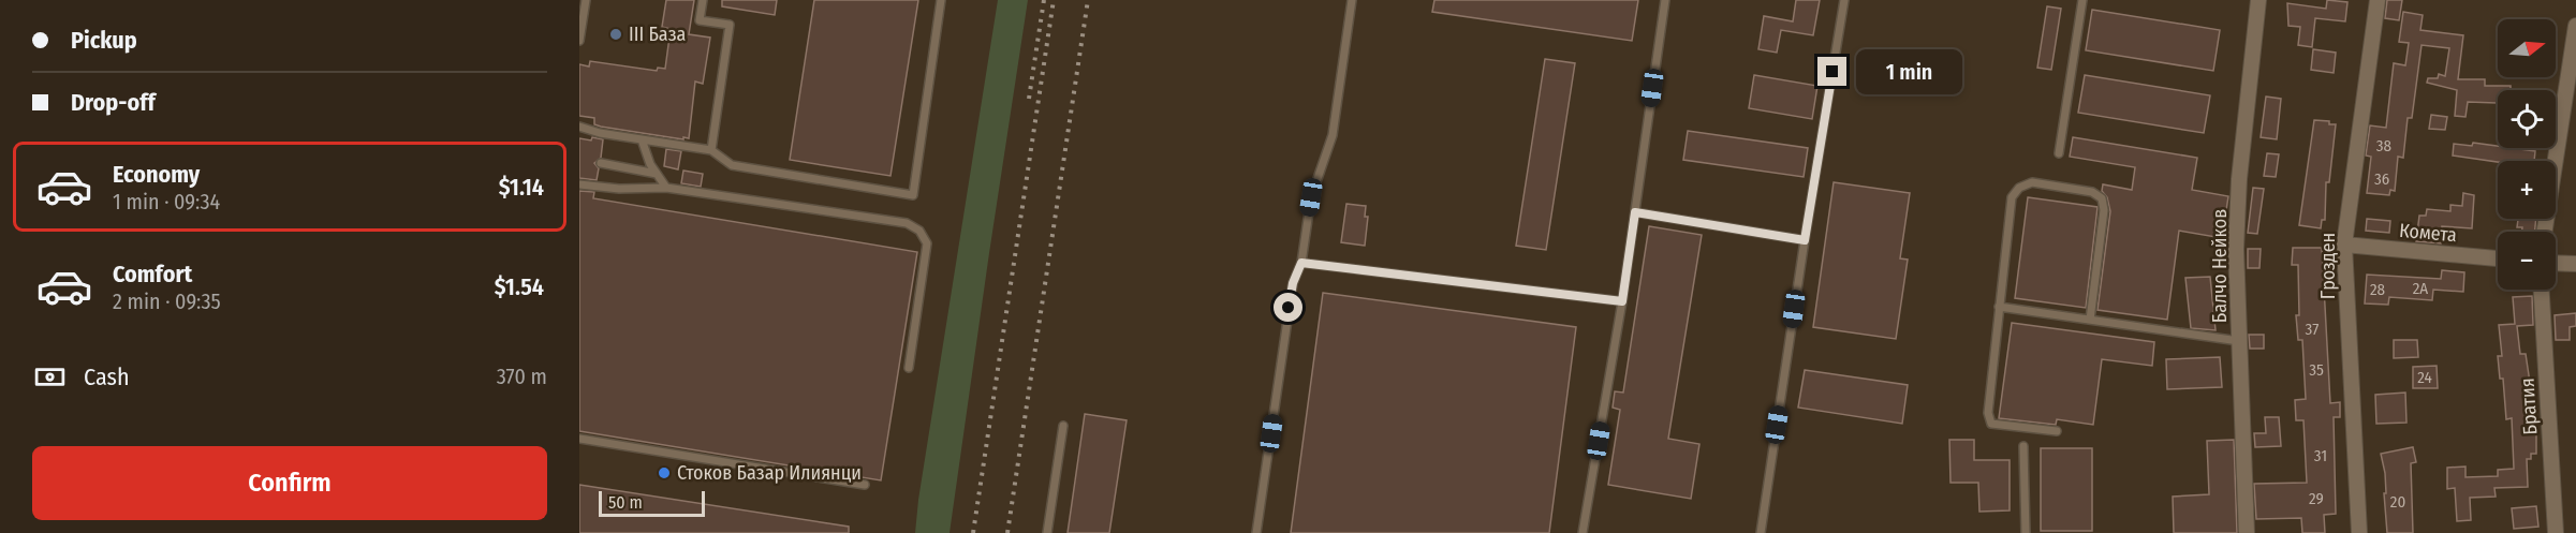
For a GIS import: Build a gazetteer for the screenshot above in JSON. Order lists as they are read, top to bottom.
{
  "streets": {
    "street": [
      "Комета",
      "Балчо Нейков",
      "Грозден",
      "Братия"
    ]
  },
  "crossings": [
    ["Комета", "Грозден"]
  ],
  "places": ["III База", "Стоков Базар Илиянци"],
  "house_numbers": [
    "38",
    "36",
    "2А",
    "28",
    "37",
    "35",
    "24",
    "31",
    "29",
    "20"
  ],
  "scale_bar": "50 m",
  "north": "right",
  "page": {
    "banner": ["Pickup", "Drop-off"],
    "map_buttons": ["+", "−"],
    "bubble": "1 min",
    "list": [
      {
        "name": "Economy",
        "note": "1 min · 09:34",
        "value": "$1.14"
      },
      {
        "name": "Comfort",
        "note": "2 min · 09:35",
        "value": "$1.54"
      }
    ],
    "pay": ["Cash", "370 m"],
    "buttons": "Confirm",
    "scale": "50 m"
  }
}
